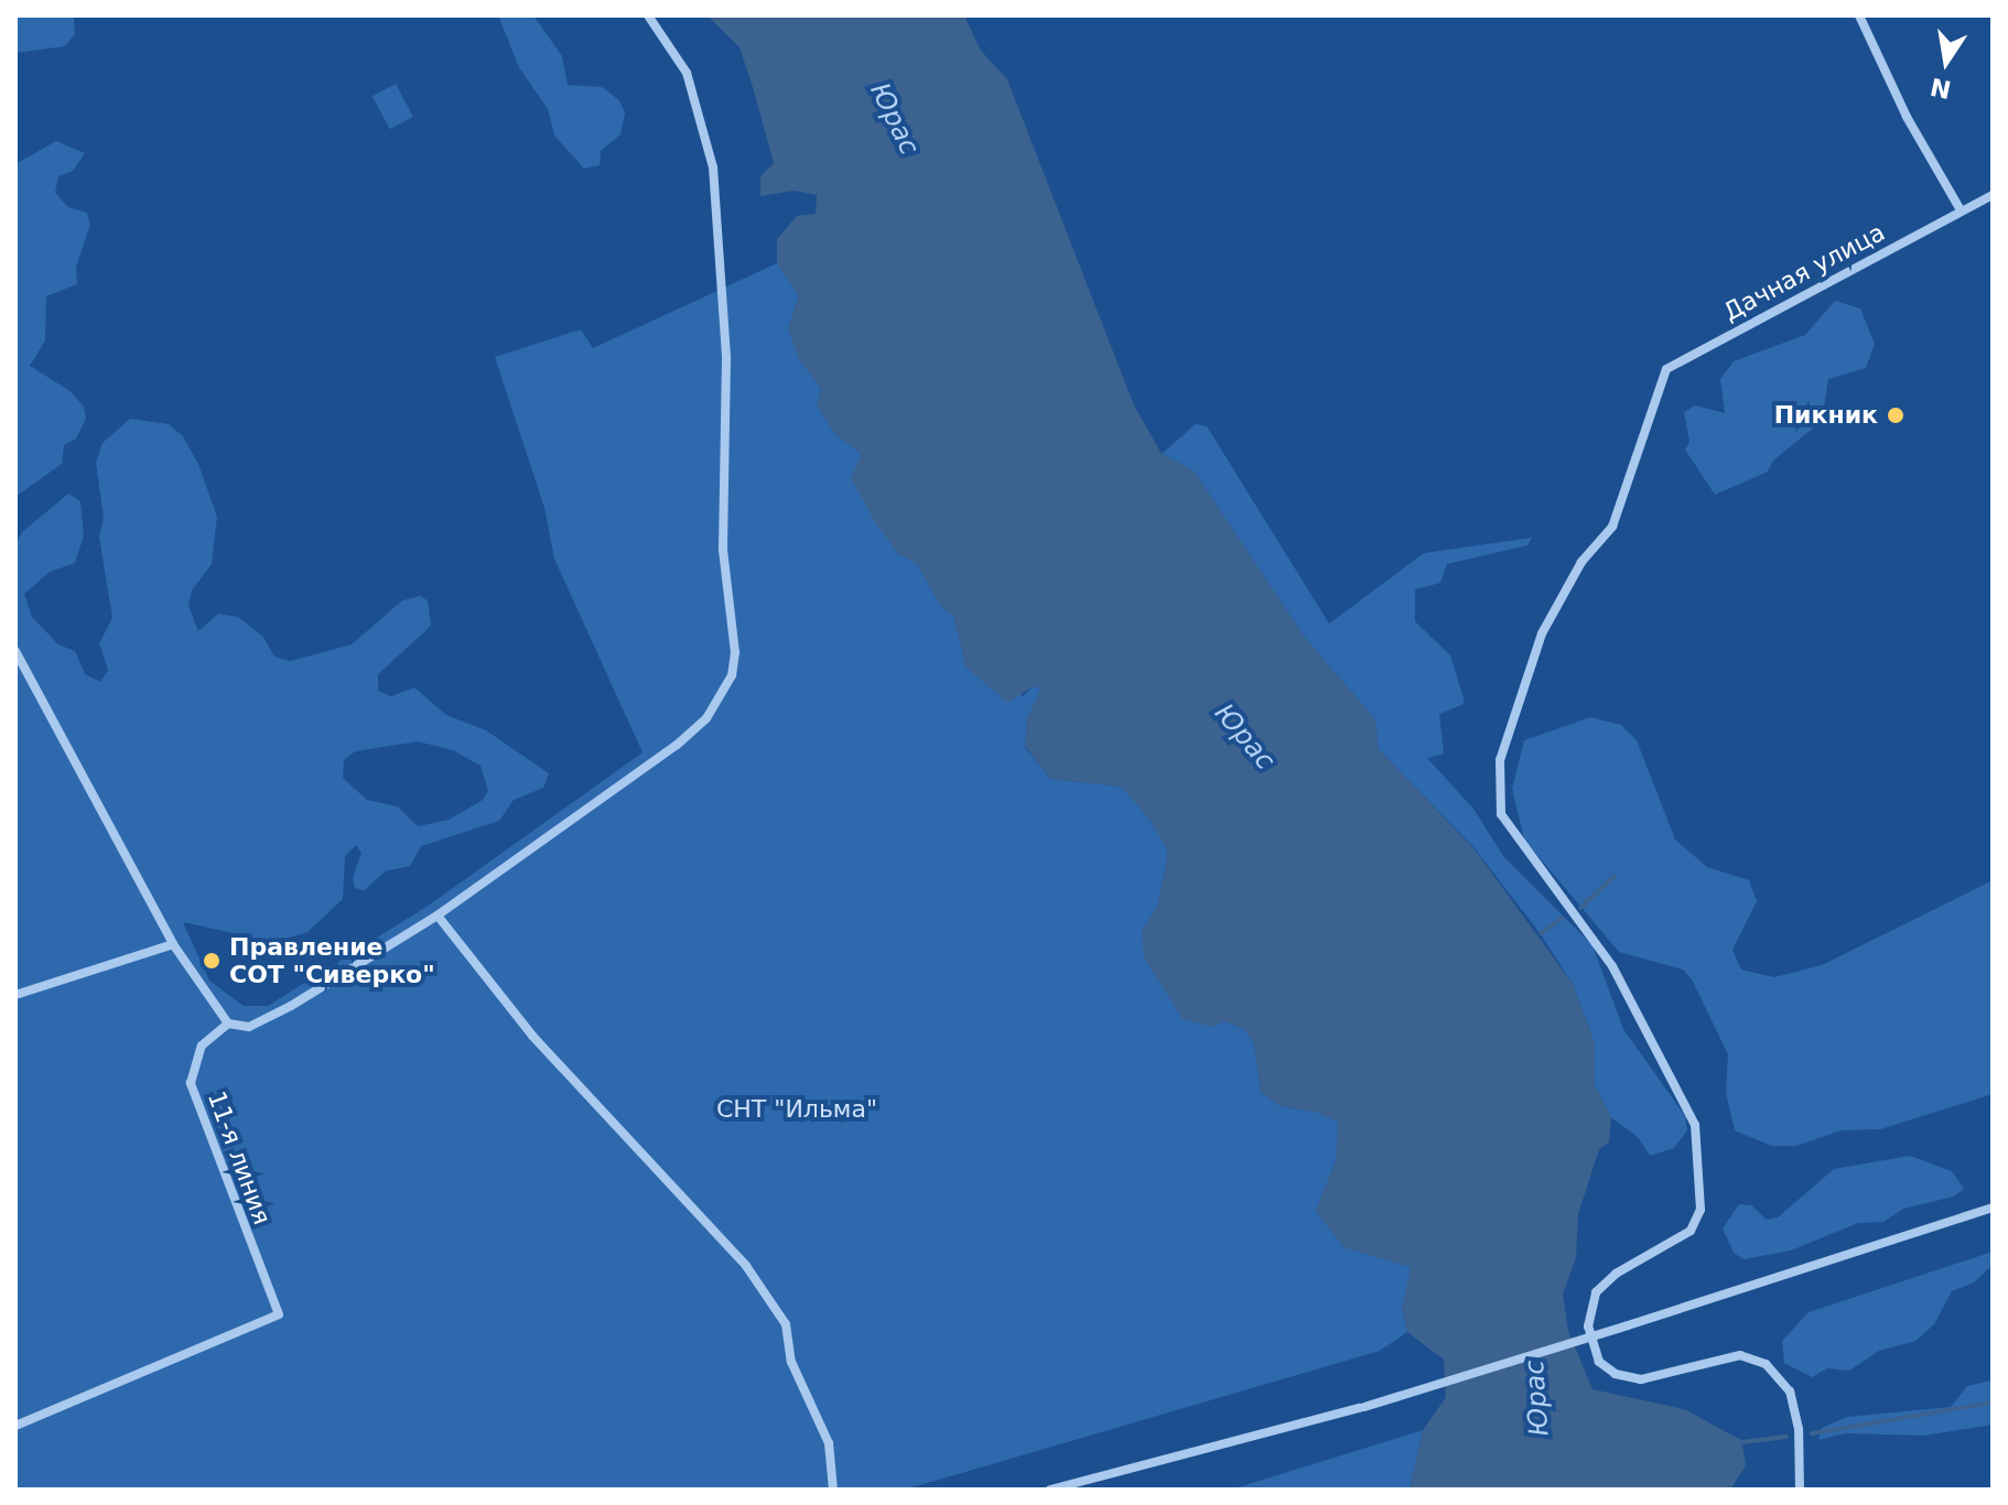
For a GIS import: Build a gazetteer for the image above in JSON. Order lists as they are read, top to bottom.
{
  "streets": {
    "street": ["Дачная улица", "11-я линия"]
  },
  "water": ["Юрас"],
  "parks": ["СНТ \"Ильма\""],
  "places": ["Пикник", "Правление СОТ \"Сиверко\""],
  "north": "bottom"
}
